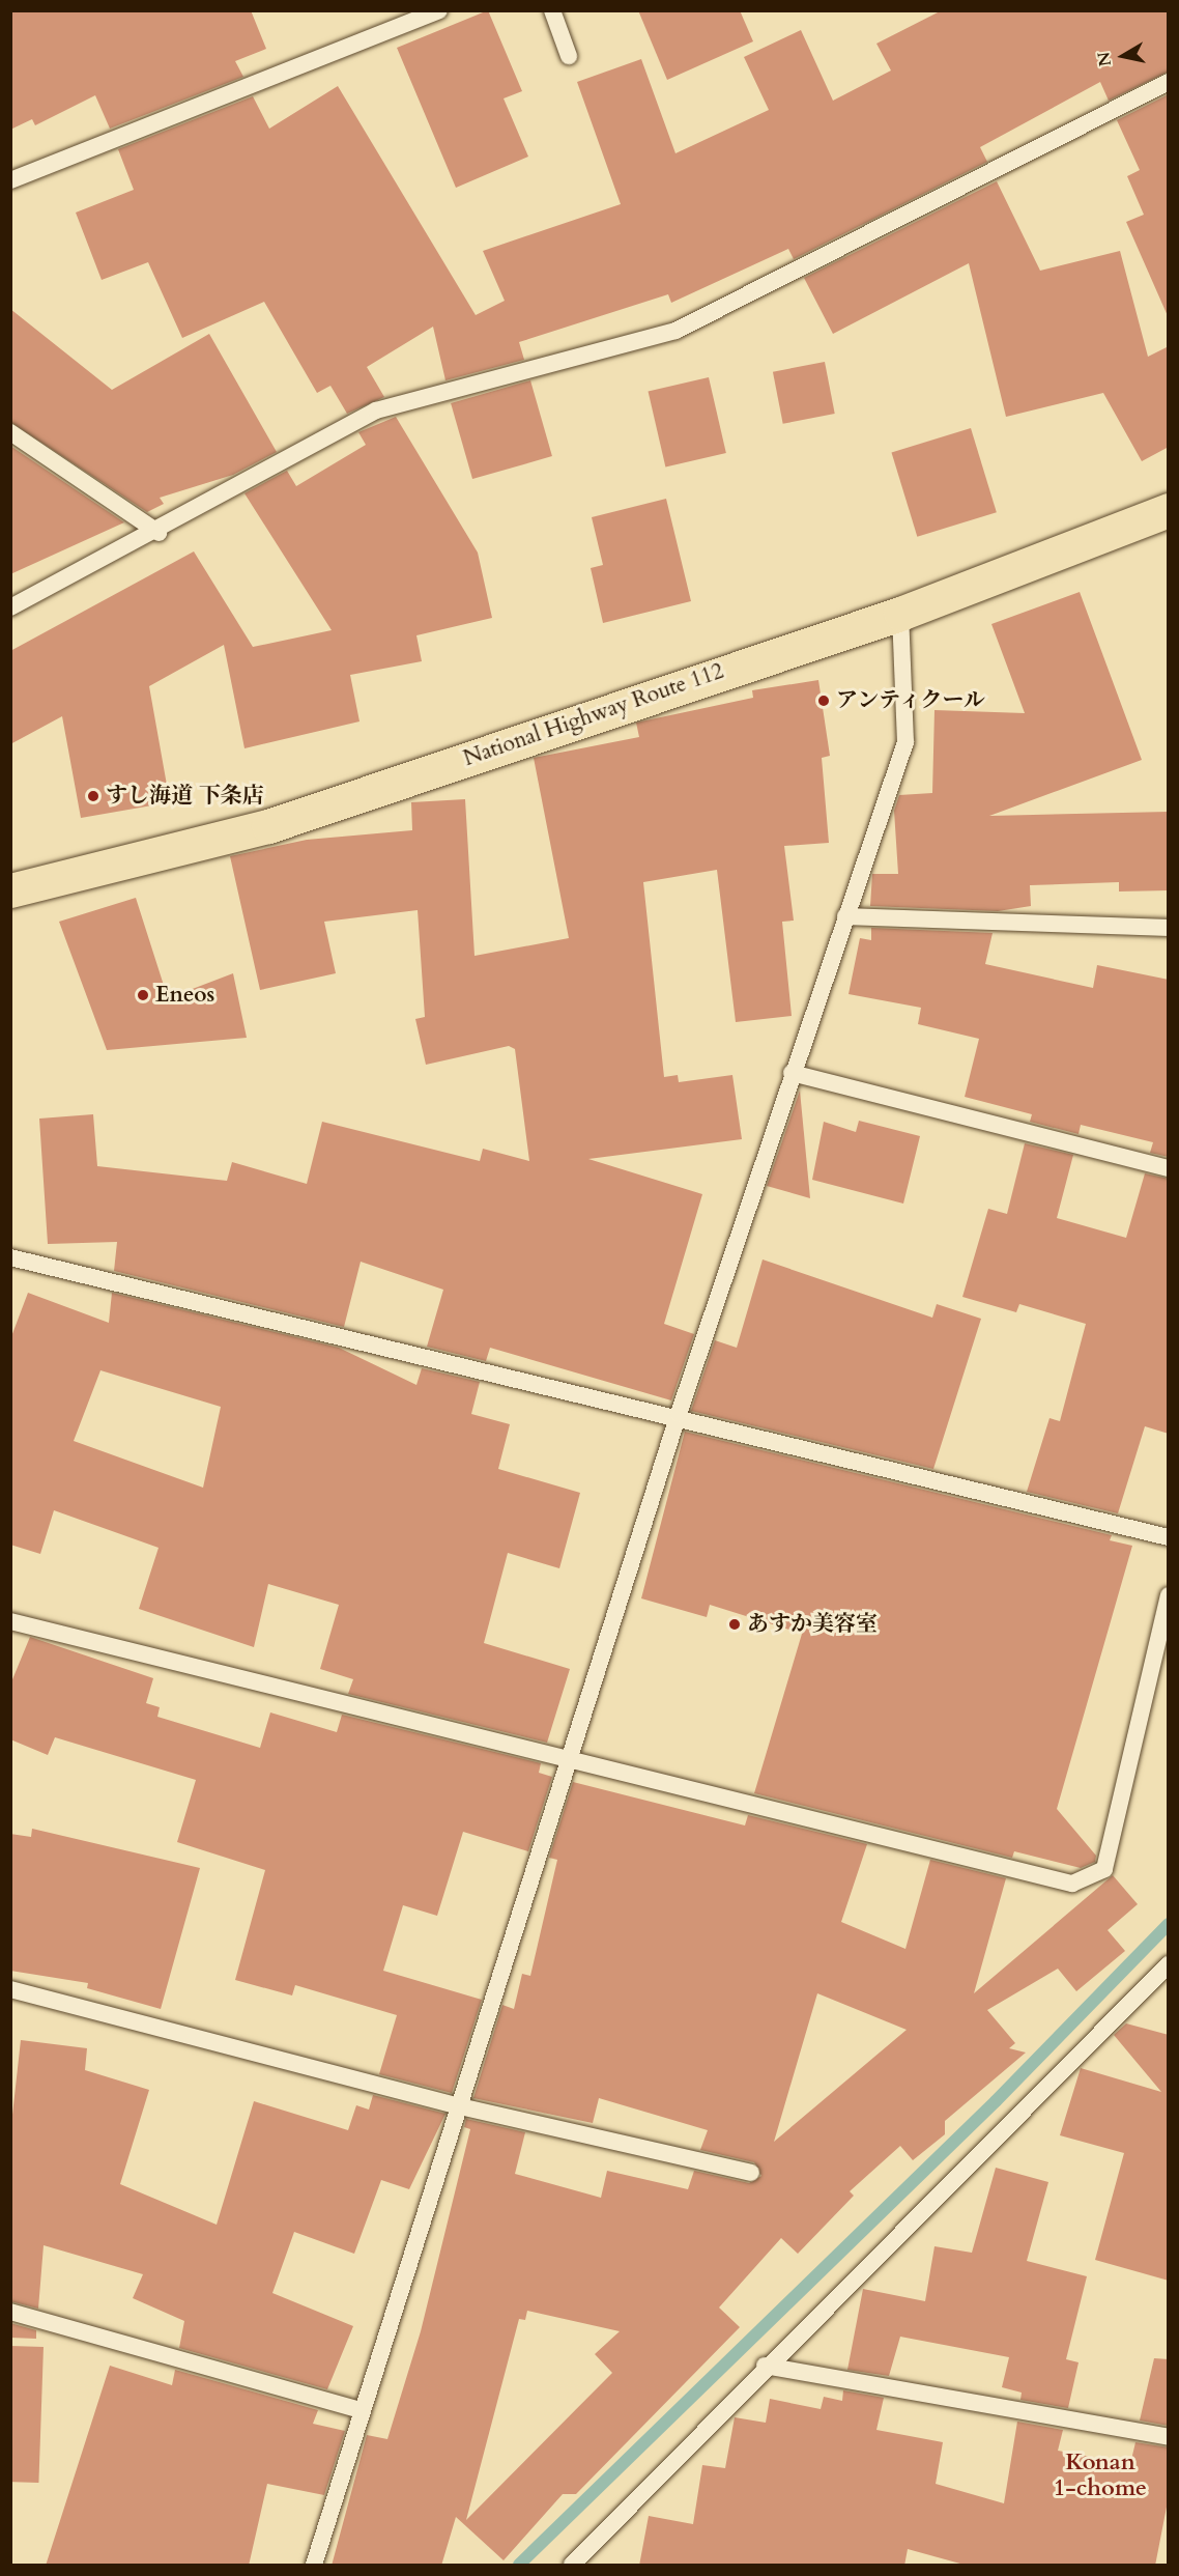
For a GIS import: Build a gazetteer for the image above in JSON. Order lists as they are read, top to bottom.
{
  "streets": {
    "highway": ["National Highway Route 112"]
  },
  "districts": ["Konan 1-chome"],
  "places": [
    "アンティクール",
    "すし海道 下条店",
    "Eneos",
    "あすか美容室"
  ],
  "north": "left"
}
